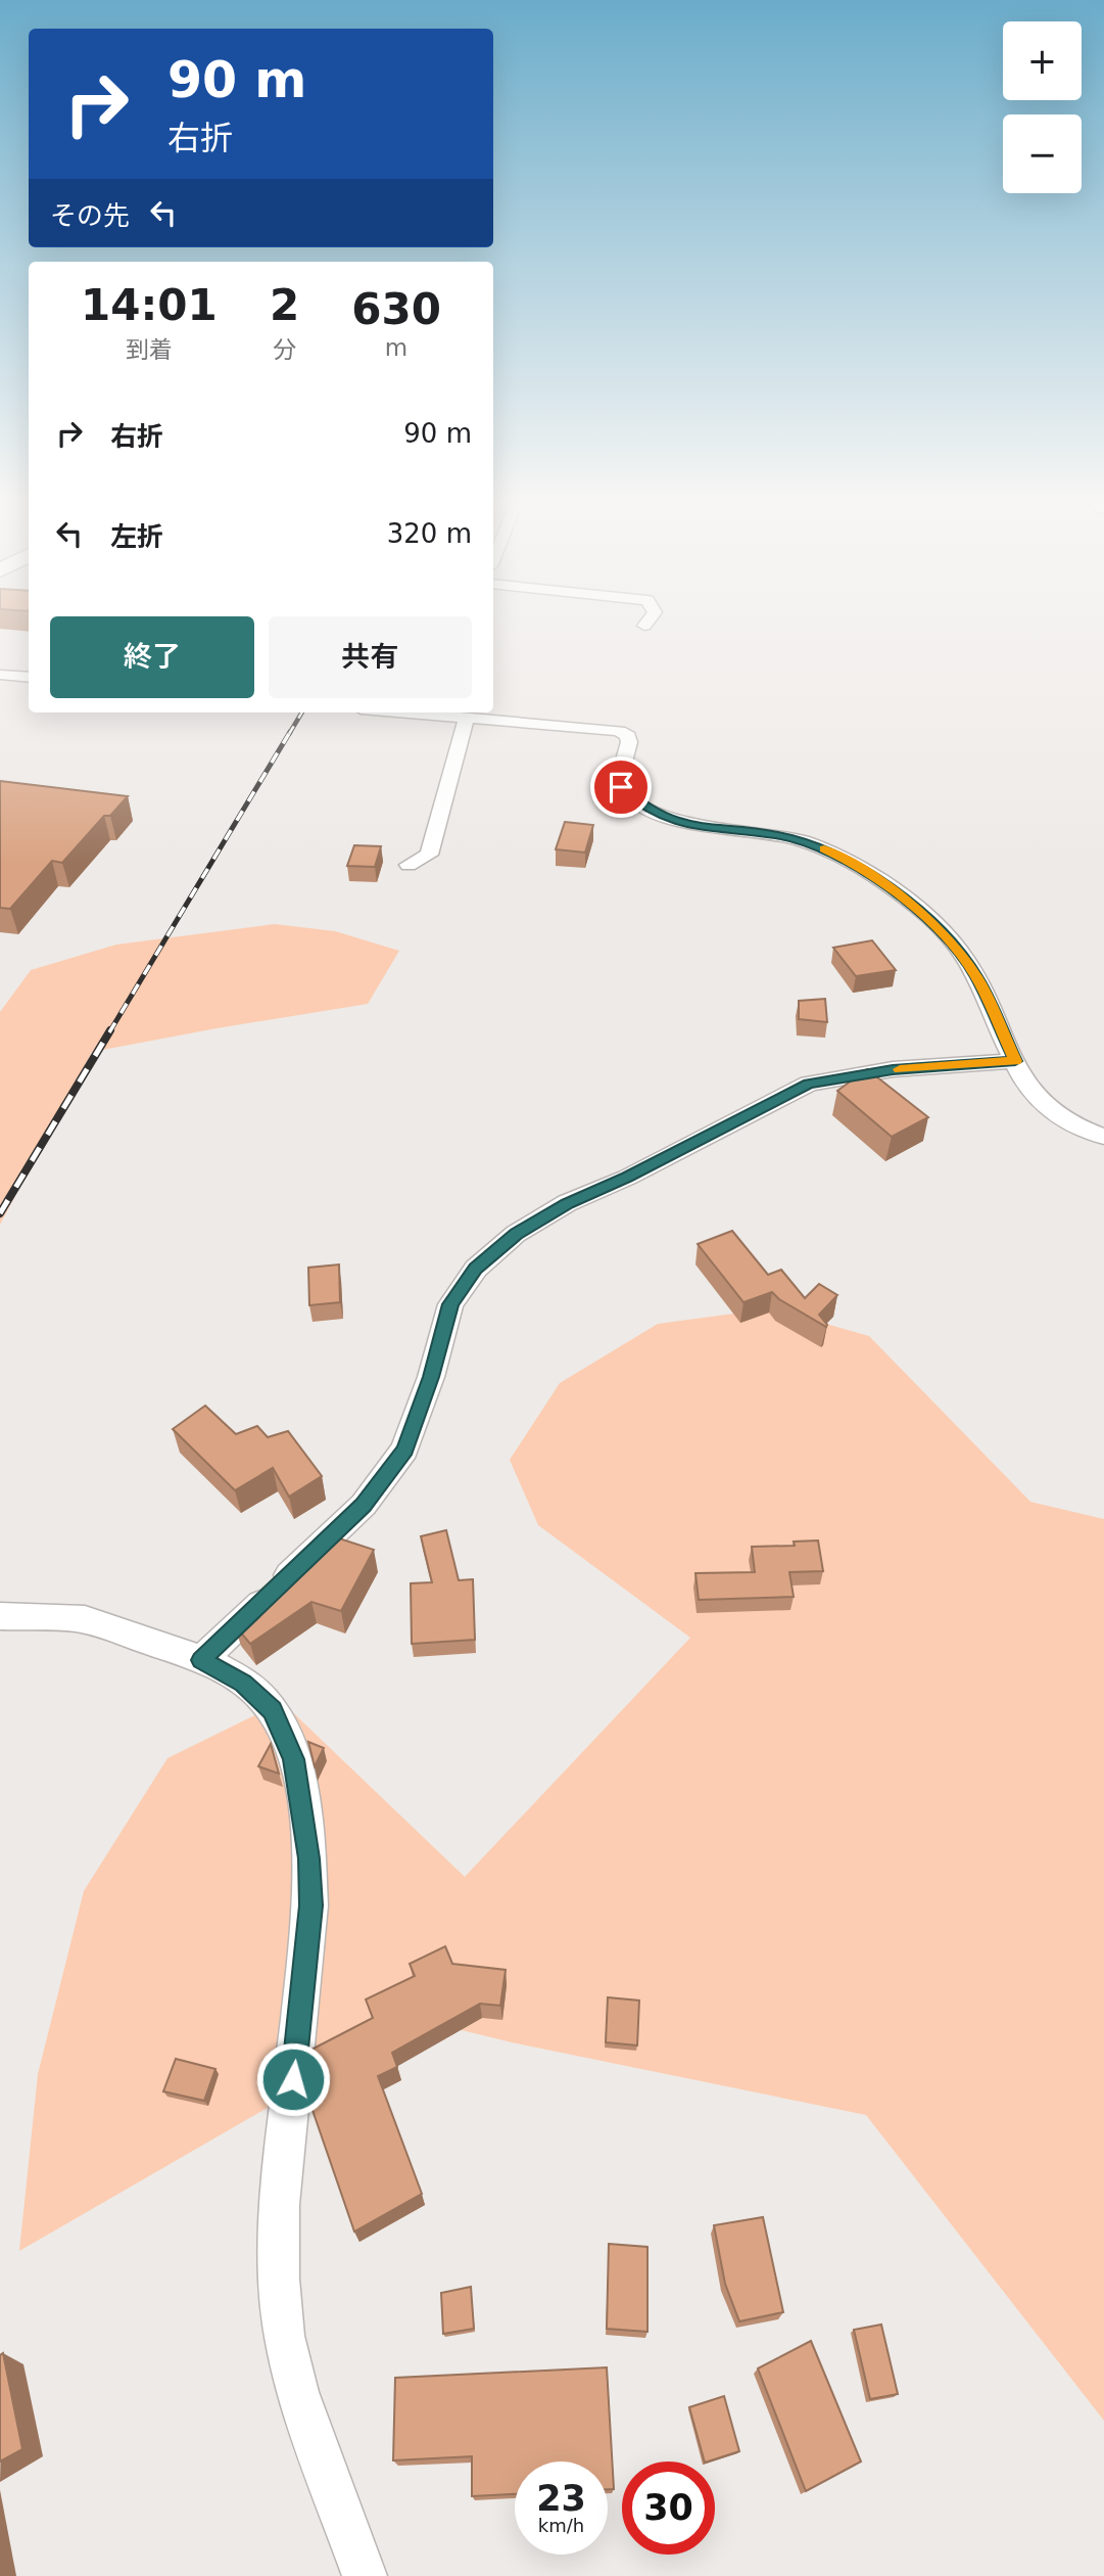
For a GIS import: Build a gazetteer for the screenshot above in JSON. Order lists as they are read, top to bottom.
{
  "page": {
    "map_buttons": ["+", "−"],
    "turn": ["90 m", "右折"],
    "then": "その先",
    "eta": [
      "14:01",
      "到着",
      "2",
      "分",
      "630",
      "m"
    ],
    "list": [
      {
        "name": "右折",
        "value": "90 m"
      },
      {
        "name": "左折",
        "value": "320 m"
      }
    ],
    "buttons": ["終了", "共有"],
    "speed": "23 km/h",
    "limit": "30"
  }
}
